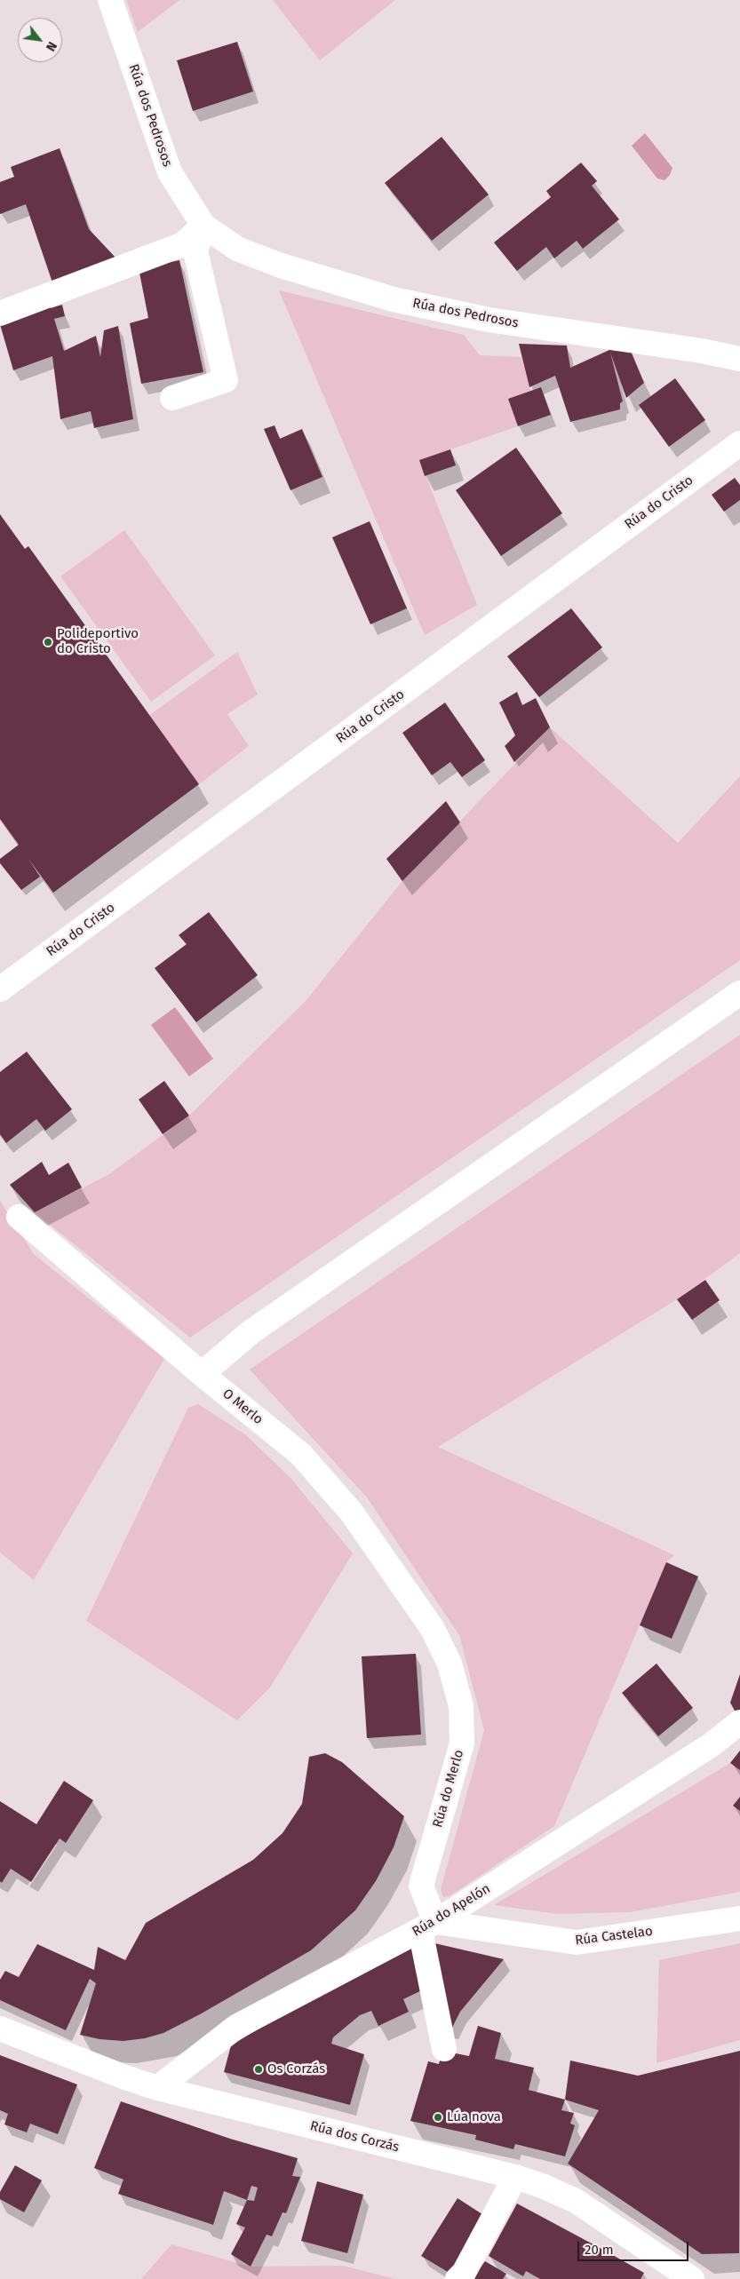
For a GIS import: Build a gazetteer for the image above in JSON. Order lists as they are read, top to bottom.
{
  "streets": {
    "street": [
      "Rúa dos Pedrosos",
      "Rúa do Cristo",
      "O Merlo",
      "Rúa do Merlo",
      "Rúa do Apelón",
      "Rúa Castelao",
      "Rúa dos Corzás"
    ]
  },
  "crossings": [
    ["O Merlo", "Rúa do Merlo"],
    ["Rúa do Merlo", "Rúa do Apelón"],
    ["Rúa do Merlo", "Rúa Castelao"],
    ["Rúa do Apelón", "Rúa Castelao"],
    ["Rúa do Apelón", "Rúa dos Corzás"]
  ],
  "places": ["Polideportivo do Cristo", "Os Corzás", "Lúa nova"],
  "scale_bar": "20 m",
  "north": "bottom right"
}
